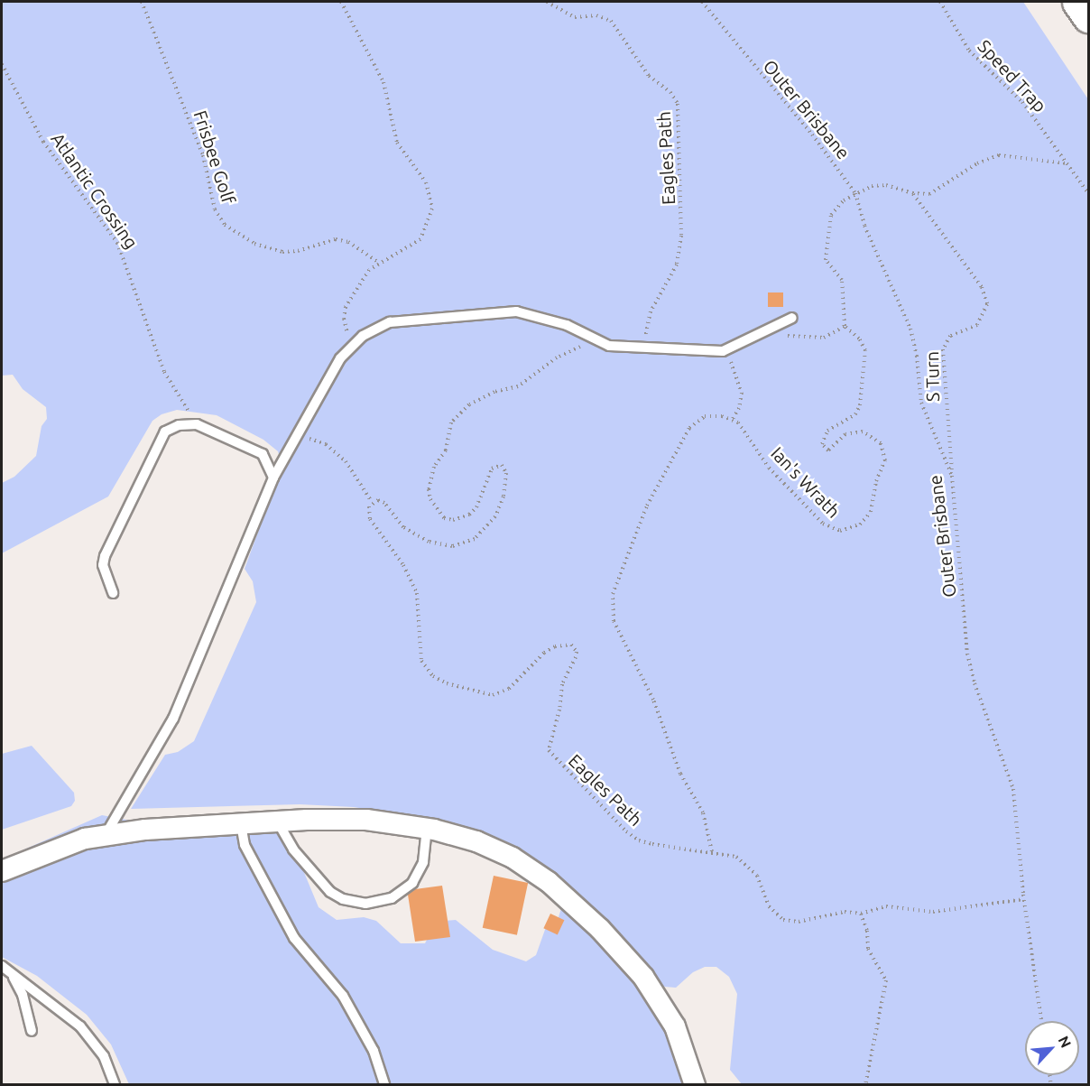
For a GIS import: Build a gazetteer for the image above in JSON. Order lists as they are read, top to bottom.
{
  "streets": {
    "path": [
      "Speed Trap",
      "Outer Brisbane",
      "Frisbee Golf",
      "Eagles Path",
      "Atlantic Crossing",
      "S Turn",
      "Ian's Wrath"
    ]
  },
  "crossings": [
    ["Outer Brisbane", "Eagles Path"],
    ["Outer Brisbane", "S Turn"]
  ],
  "north": "top right"
}
